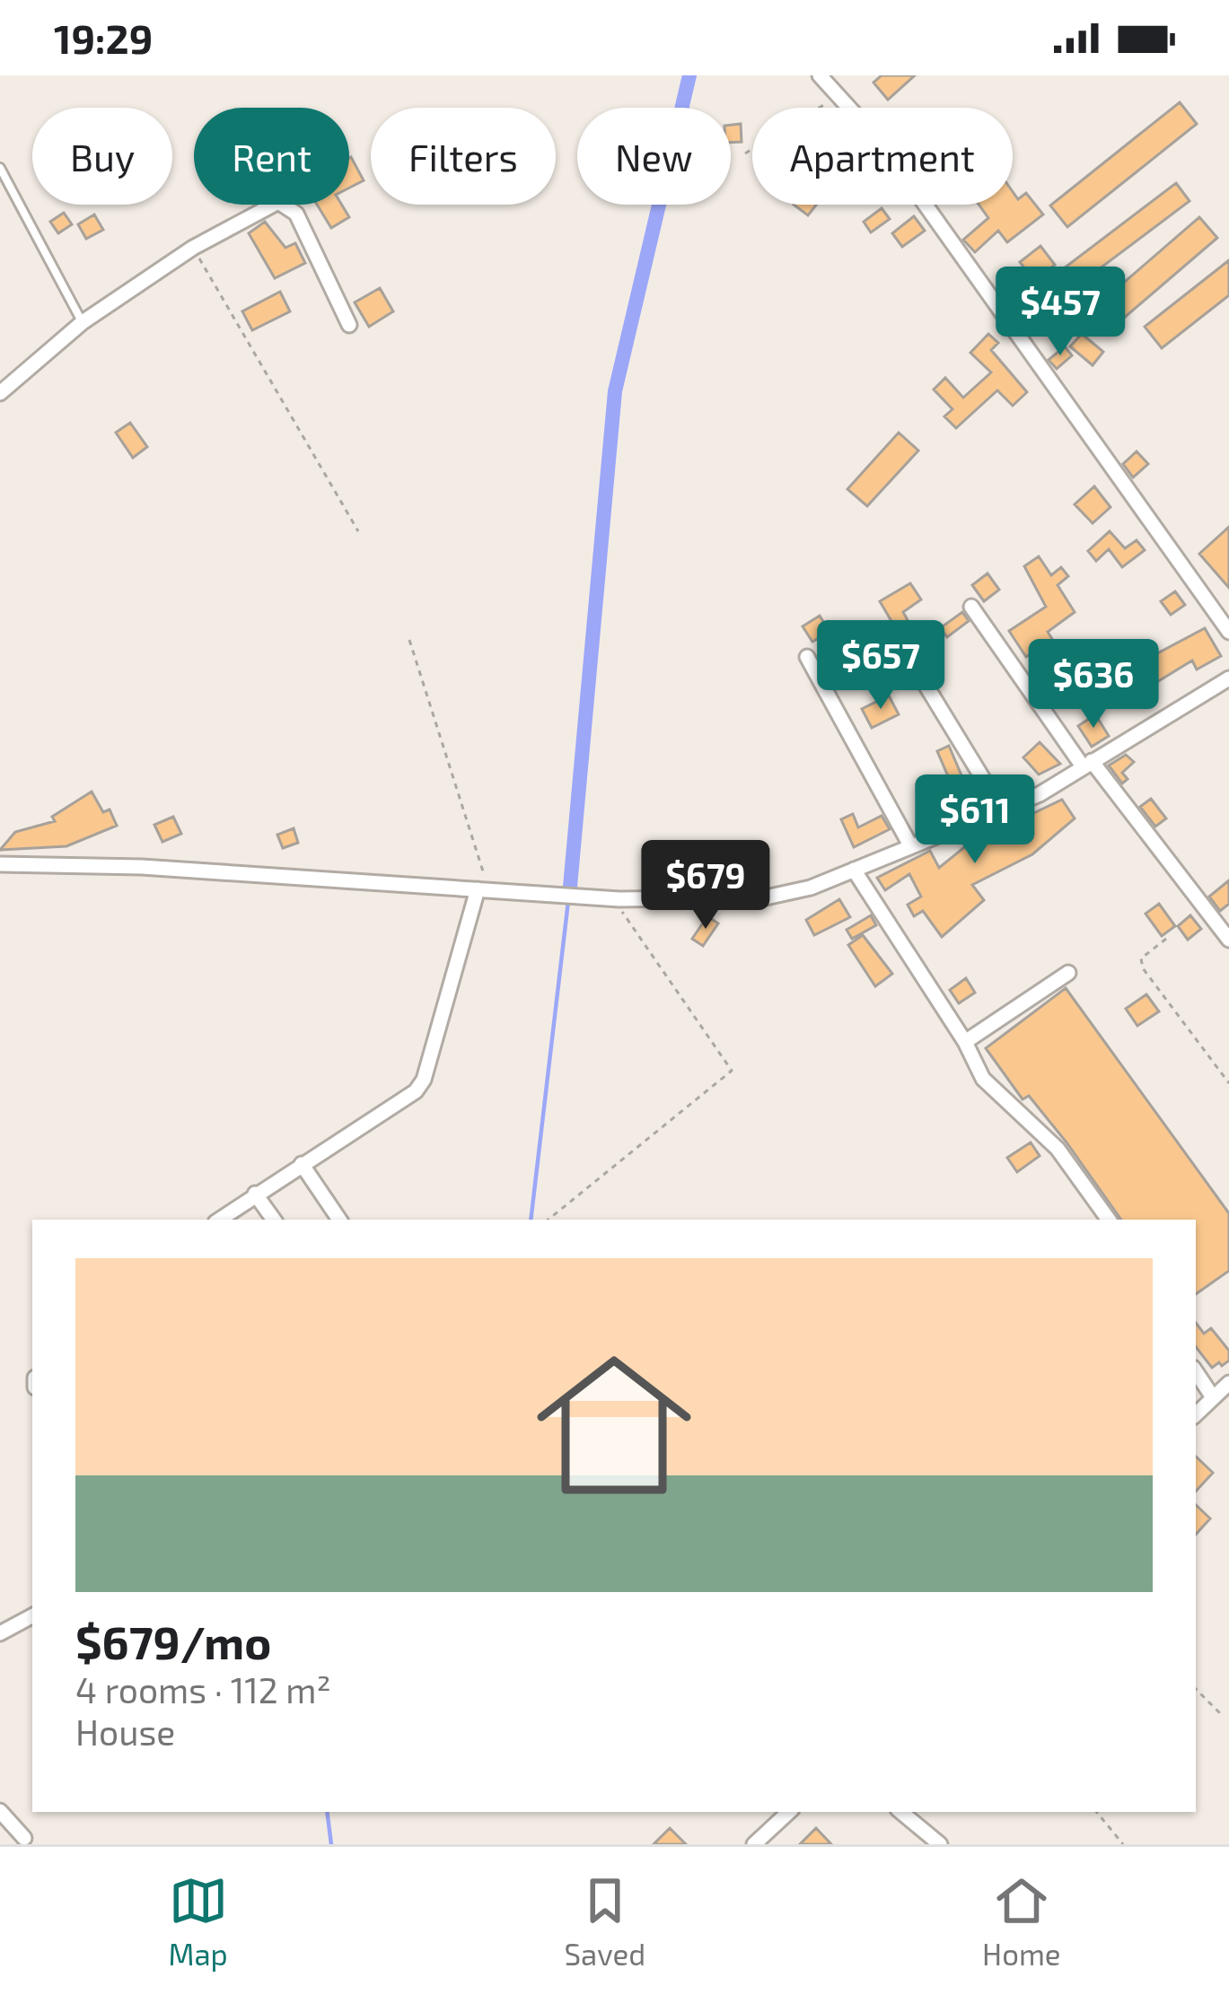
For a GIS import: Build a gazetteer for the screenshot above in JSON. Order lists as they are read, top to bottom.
{
  "page": {
    "status": "19:29",
    "chip": [
      "Buy",
      "Rent",
      "Filters",
      "New",
      "Apartment"
    ],
    "price": [
      "$457",
      "$657",
      "$636",
      "$611",
      "$679"
    ],
    "list": [
      {
        "name": "$679/mo",
        "note": "4 rooms · 112 m² · House"
      }
    ],
    "tabs": ["Map", "Saved", "Home"]
  }
}
